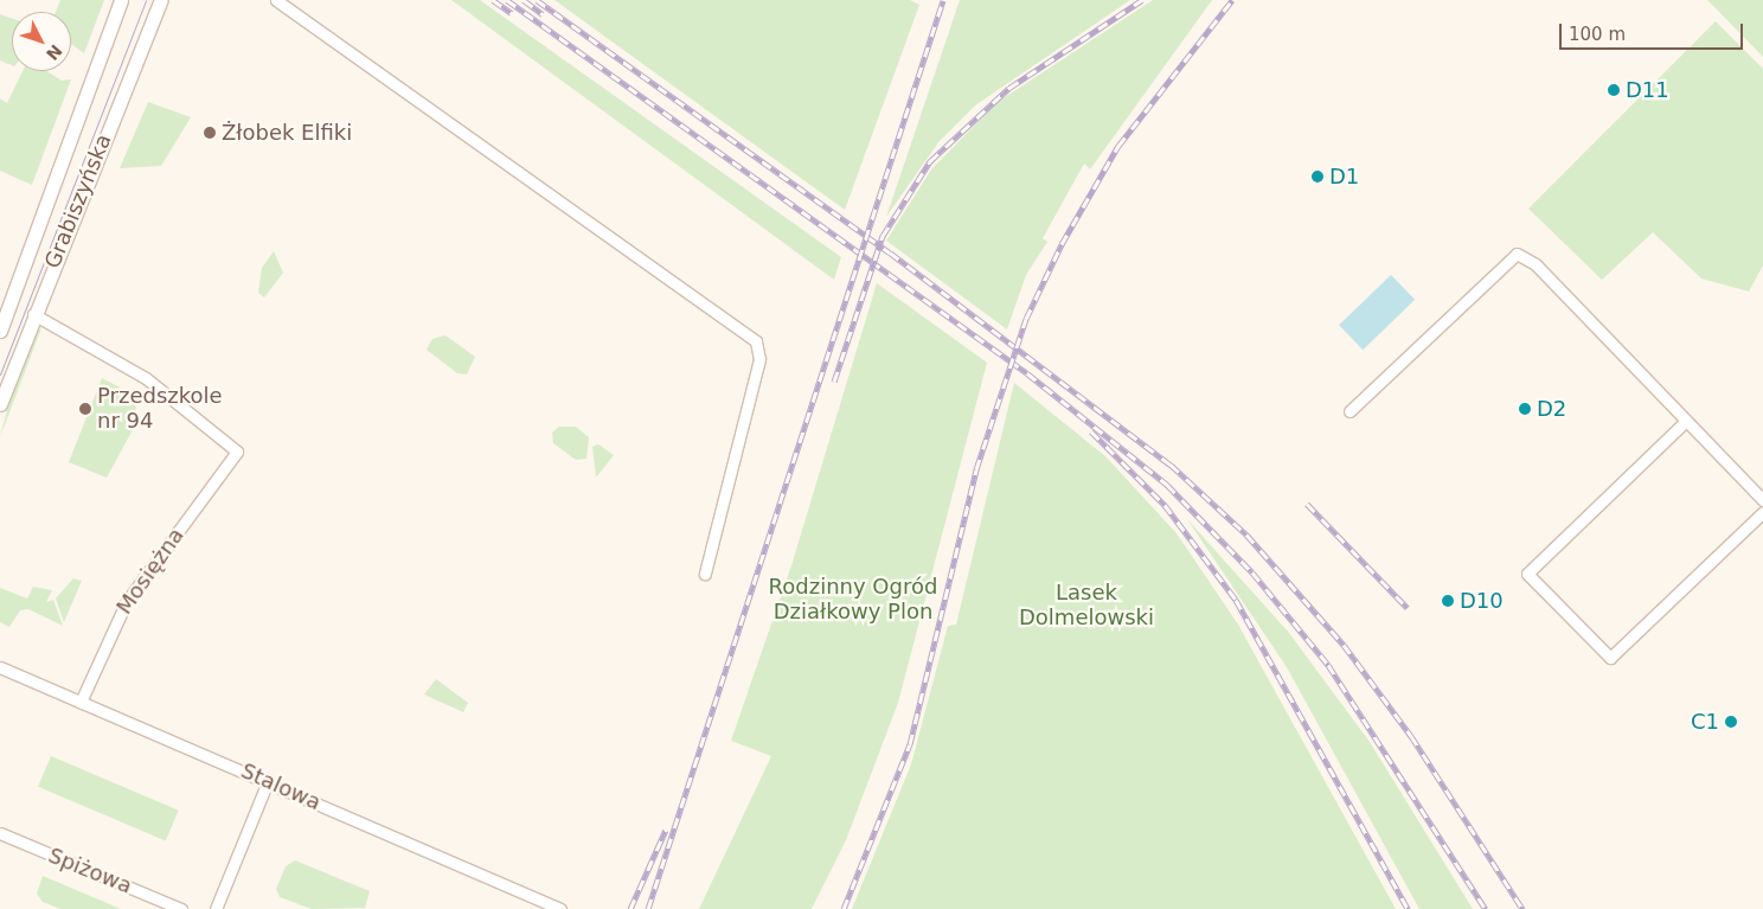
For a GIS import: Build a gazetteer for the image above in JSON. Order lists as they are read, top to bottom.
{
  "streets": {
    "main road": ["Grabiszyńska"],
    "street": ["Mosiężna", "Stalowa", "Spiżowa"]
  },
  "crossings": [
    ["Grabiszyńska", "Mosiężna"],
    ["Mosiężna", "Stalowa"]
  ],
  "parks": ["Rodzinny Ogród Działkowy Plon", "Lasek Dolmelowski"],
  "places": [
    "D11",
    "Żłobek Elfiki",
    "D1",
    "Przedszkole nr 94",
    "D2",
    "D10",
    "C1"
  ],
  "scale_bar": "100 m",
  "north": "bottom right"
}
